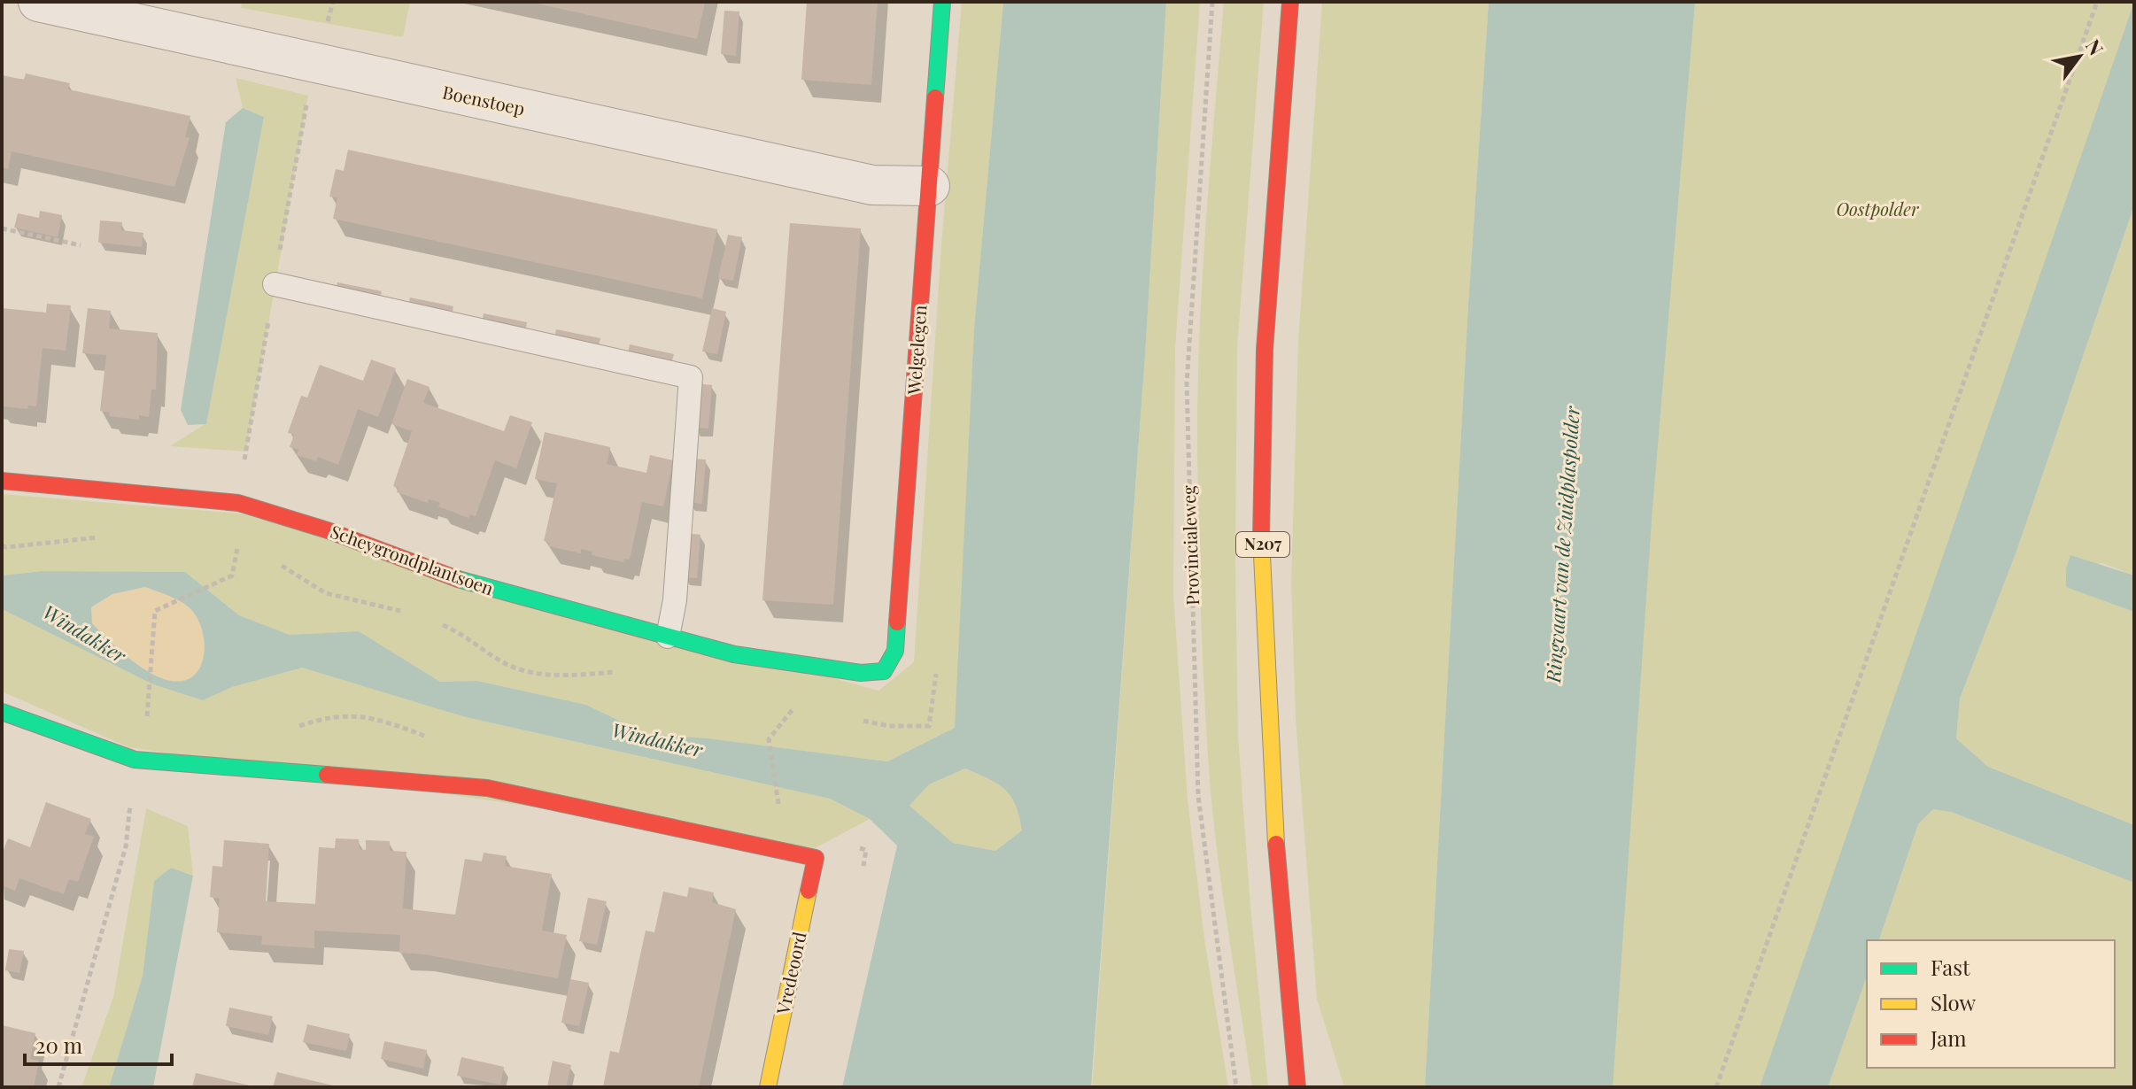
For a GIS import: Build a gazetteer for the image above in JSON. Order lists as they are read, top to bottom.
{
  "streets": {
    "street": [
      "Boenstoep",
      "Welgelegen",
      "N207",
      "Scheygrondplantsoen",
      "Vredeoord"
    ],
    "path": ["Provincialeweg"]
  },
  "crossings": [
    ["Boenstoep", "Welgelegen"],
    ["Welgelegen", "Scheygrondplantsoen"]
  ],
  "water": ["Ringvaart van de Zuidplaspolder", "Windakker"],
  "parks": ["Oostpolder"],
  "legend": ["Fast", "Slow", "Jam"],
  "scale_bar": "20 m",
  "north": "top right"
}
